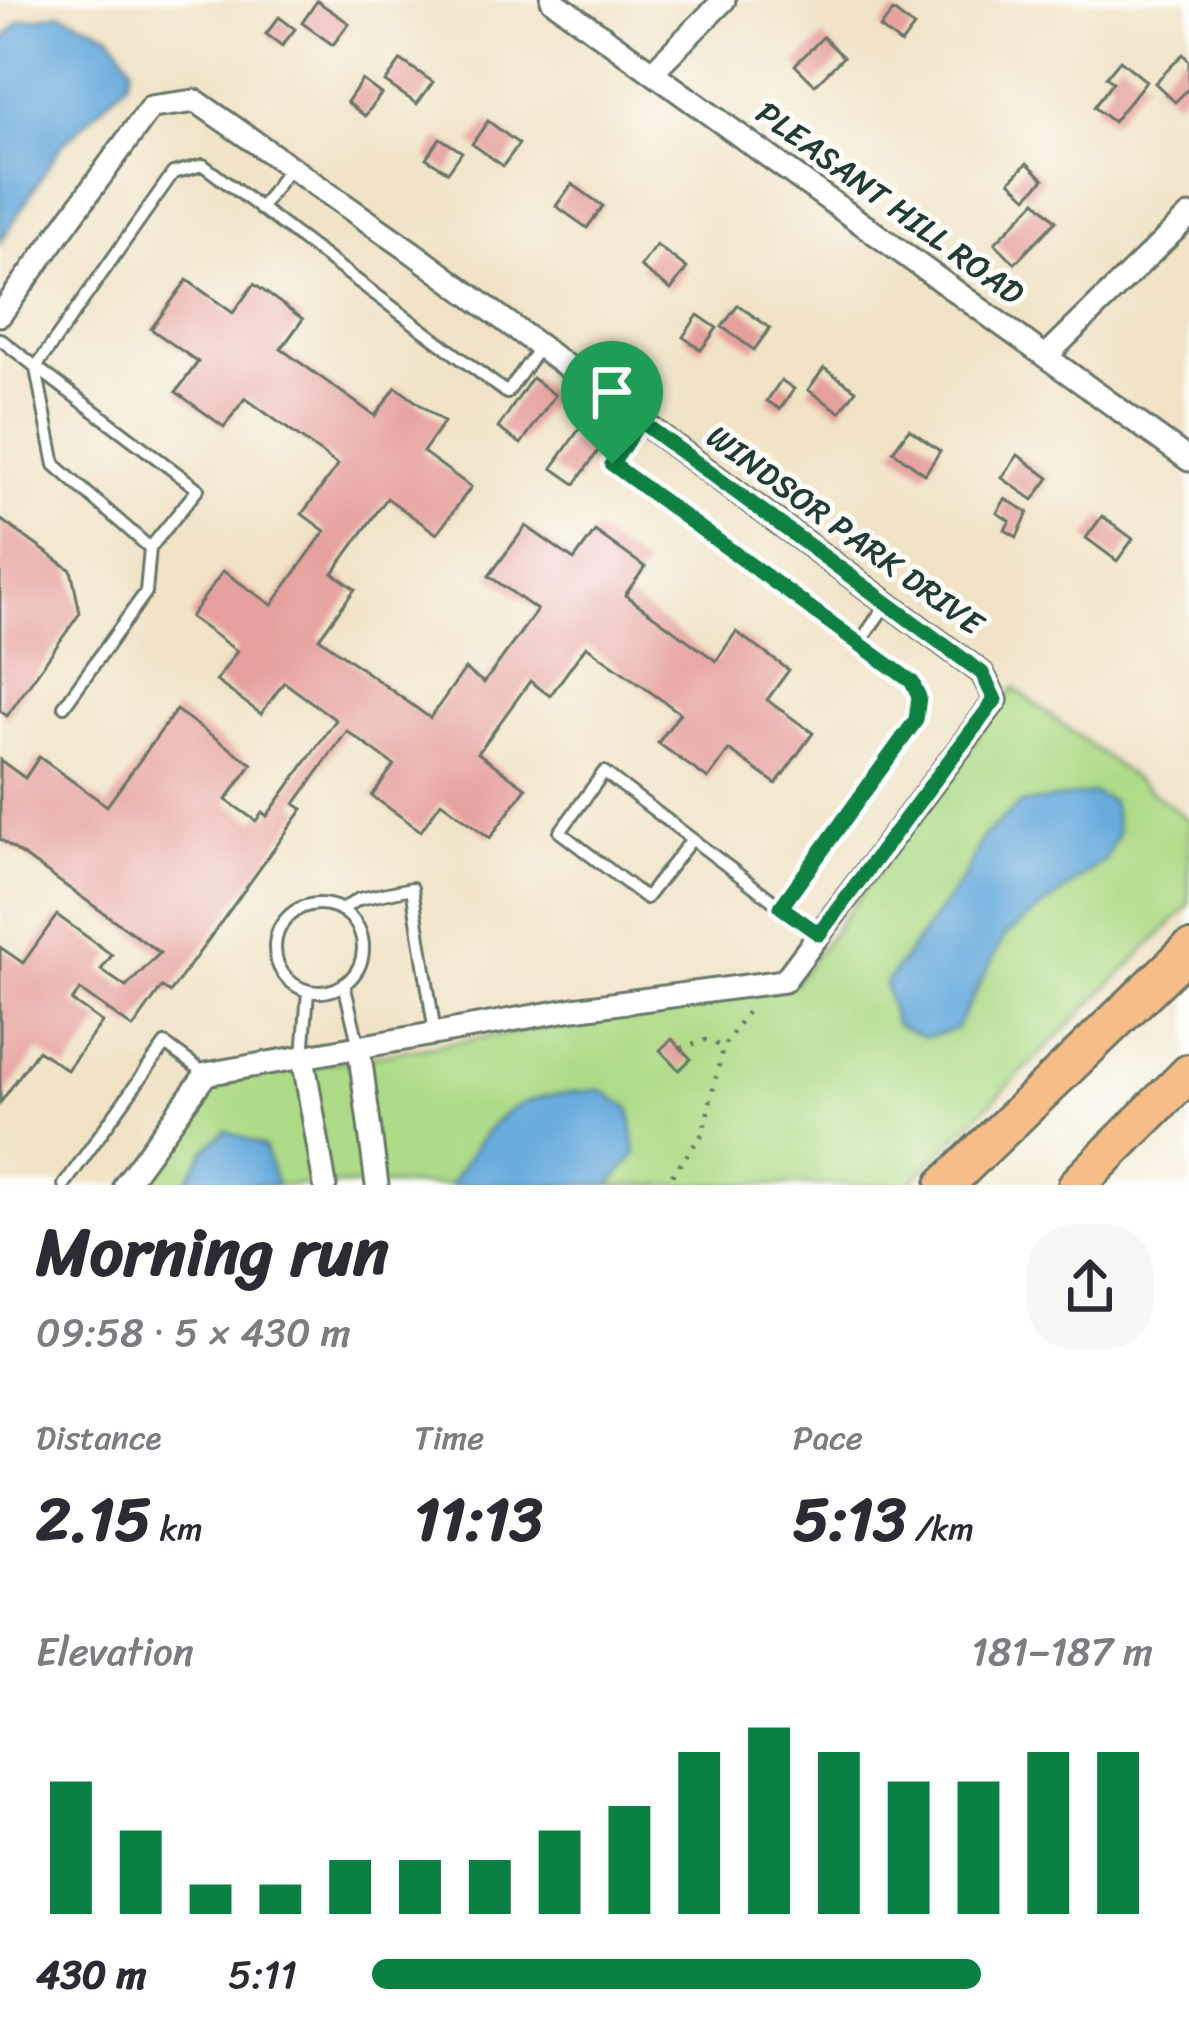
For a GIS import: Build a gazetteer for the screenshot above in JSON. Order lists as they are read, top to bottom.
{
  "streets": {
    "street": ["PLEASANT HILL ROAD", "WINDSOR PARK DRIVE"]
  },
  "page": {
    "heading": ["Morning run", "09:58 · 5 × 430 m"],
    "stats": [
      ["Distance", "2.15 km"],
      ["Time", "11:13"],
      ["Pace", "5:13 /km"]
    ],
    "chart": ["Elevation", "181–187 m"],
    "list": [
      {
        "name": "430 m",
        "note": "5:11"
      }
    ]
  }
}
